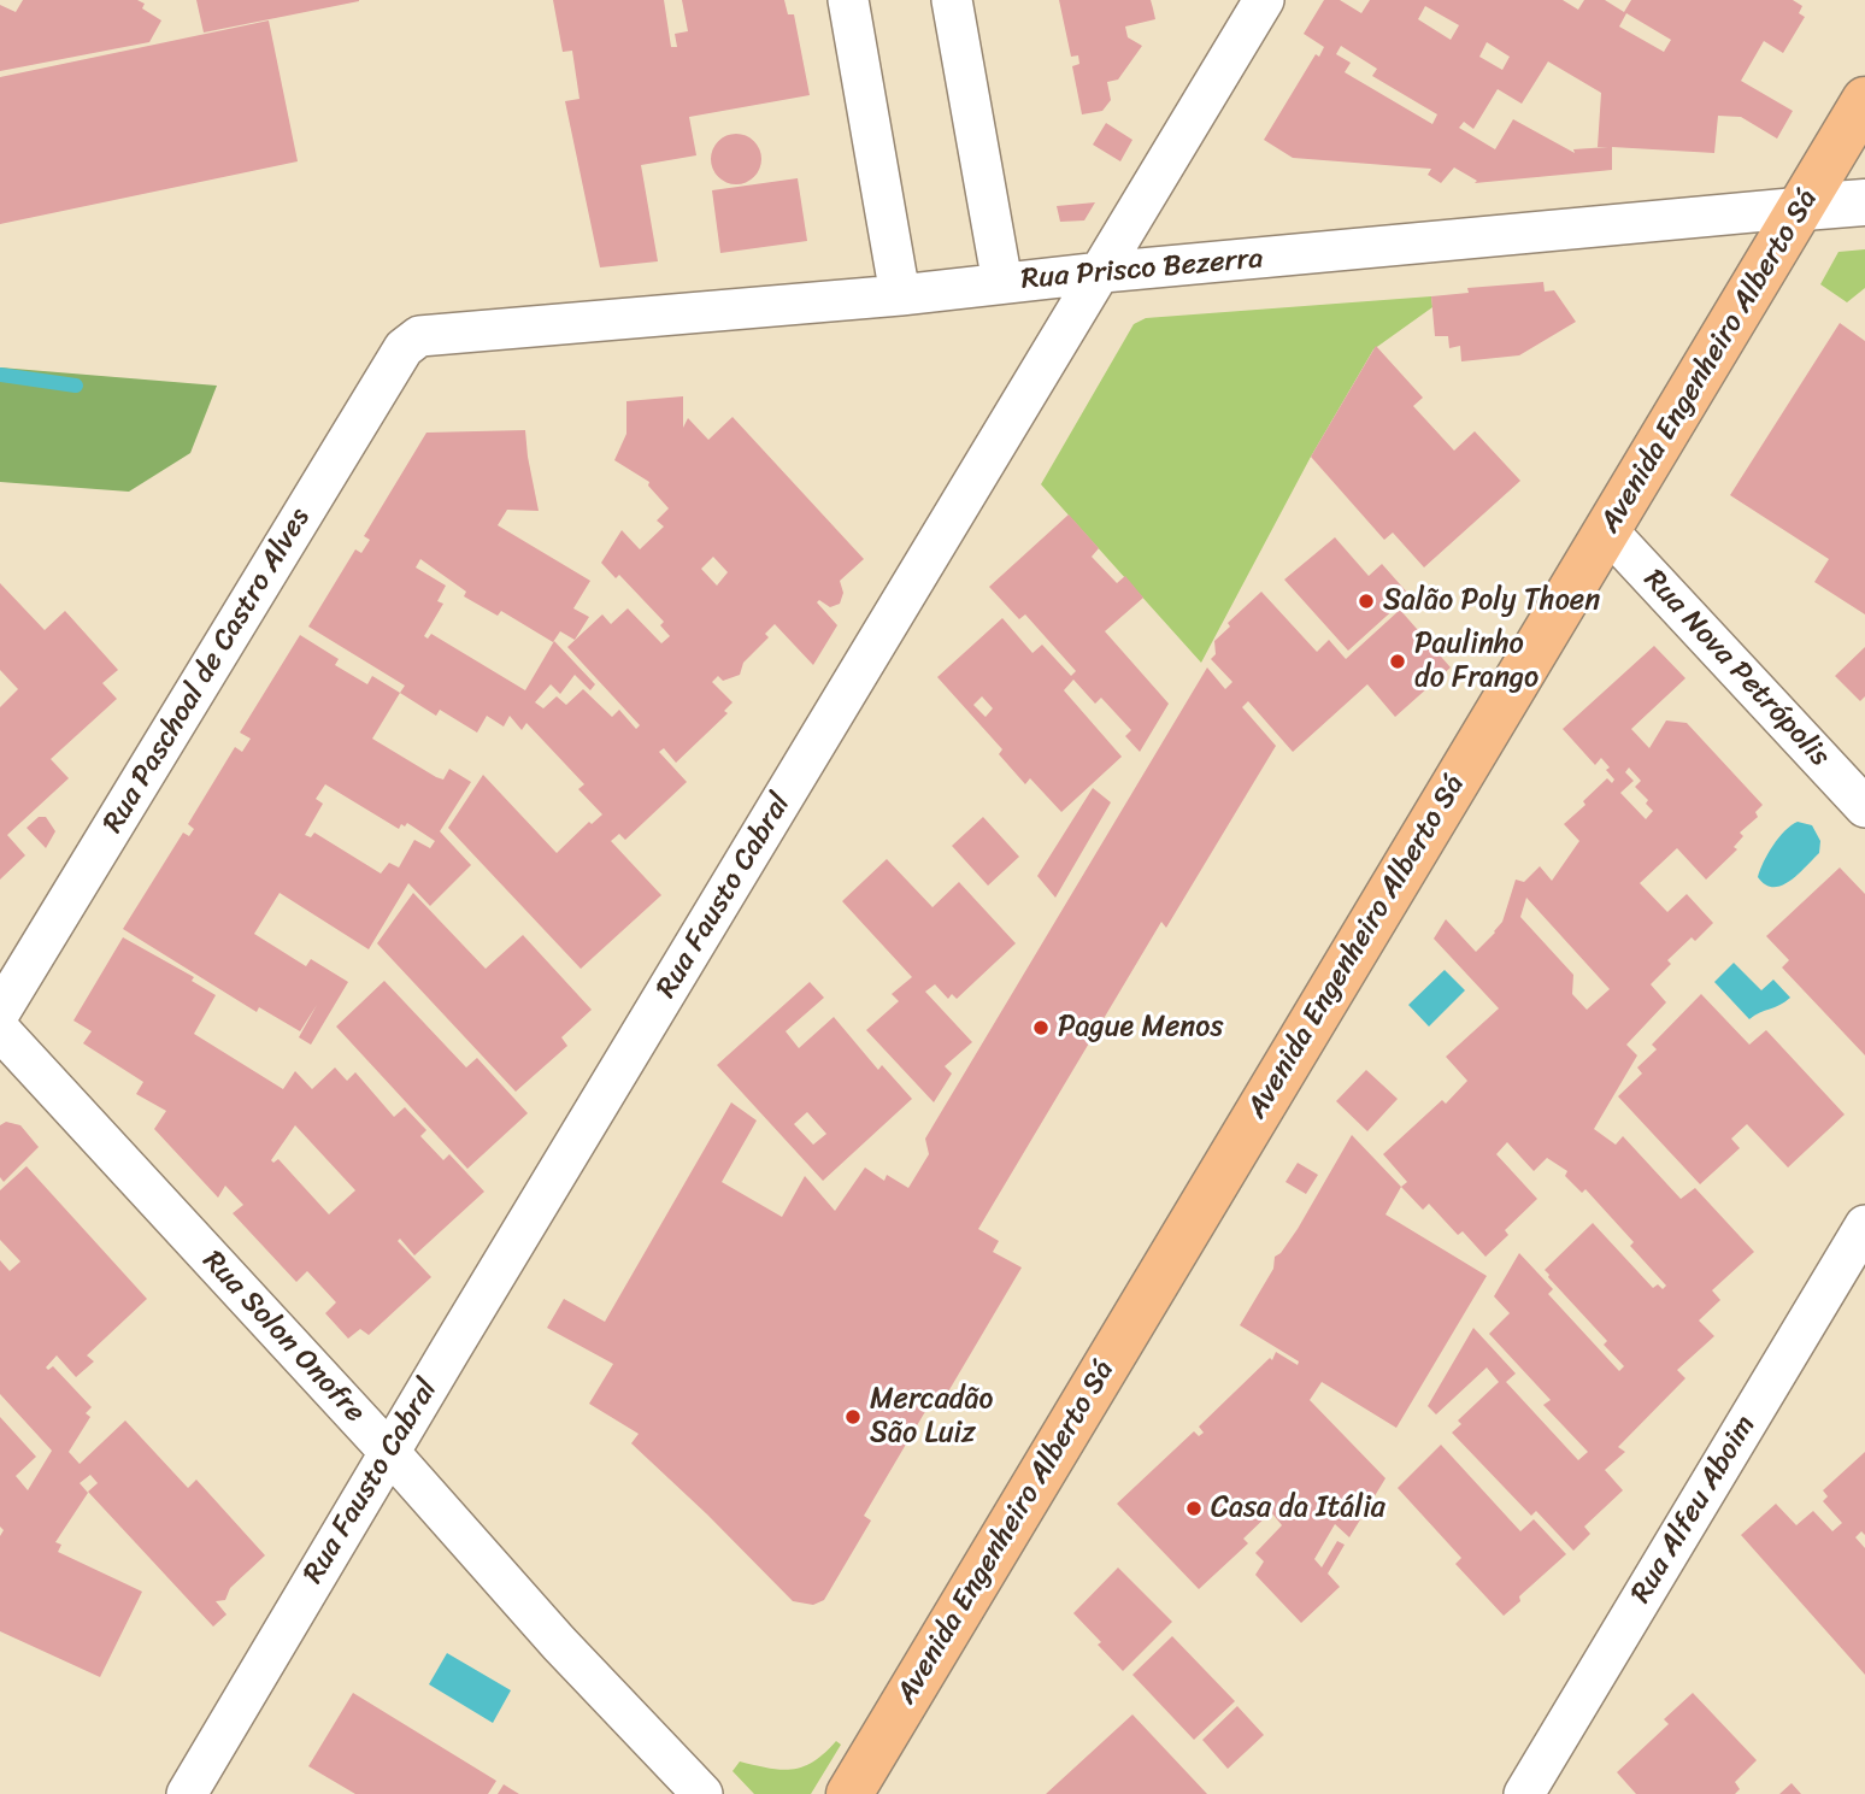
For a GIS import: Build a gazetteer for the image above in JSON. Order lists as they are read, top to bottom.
{
  "streets": {
    "main road": ["Avenida Engenheiro Alberto Sá"],
    "street": [
      "Rua Prisco Bezerra",
      "Rua Nova Petrópolis",
      "Rua Paschoal de Castro Alves",
      "Rua Fausto Cabral",
      "Rua Solon Onofre",
      "Rua Alfeu Aboim"
    ]
  },
  "crossings": [
    ["Rua Prisco Bezerra", "Avenida Engenheiro Alberto Sá"],
    ["Rua Prisco Bezerra", "Rua Paschoal de Castro Alves"],
    ["Rua Prisco Bezerra", "Rua Fausto Cabral"],
    ["Avenida Engenheiro Alberto Sá", "Rua Nova Petrópolis"],
    ["Rua Fausto Cabral", "Rua Solon Onofre"]
  ],
  "places": [
    "Salão Poly Thoen",
    "Paulinho do Frango",
    "Pague Menos",
    "Mercadão São Luiz",
    "Casa da Itália"
  ]
}
